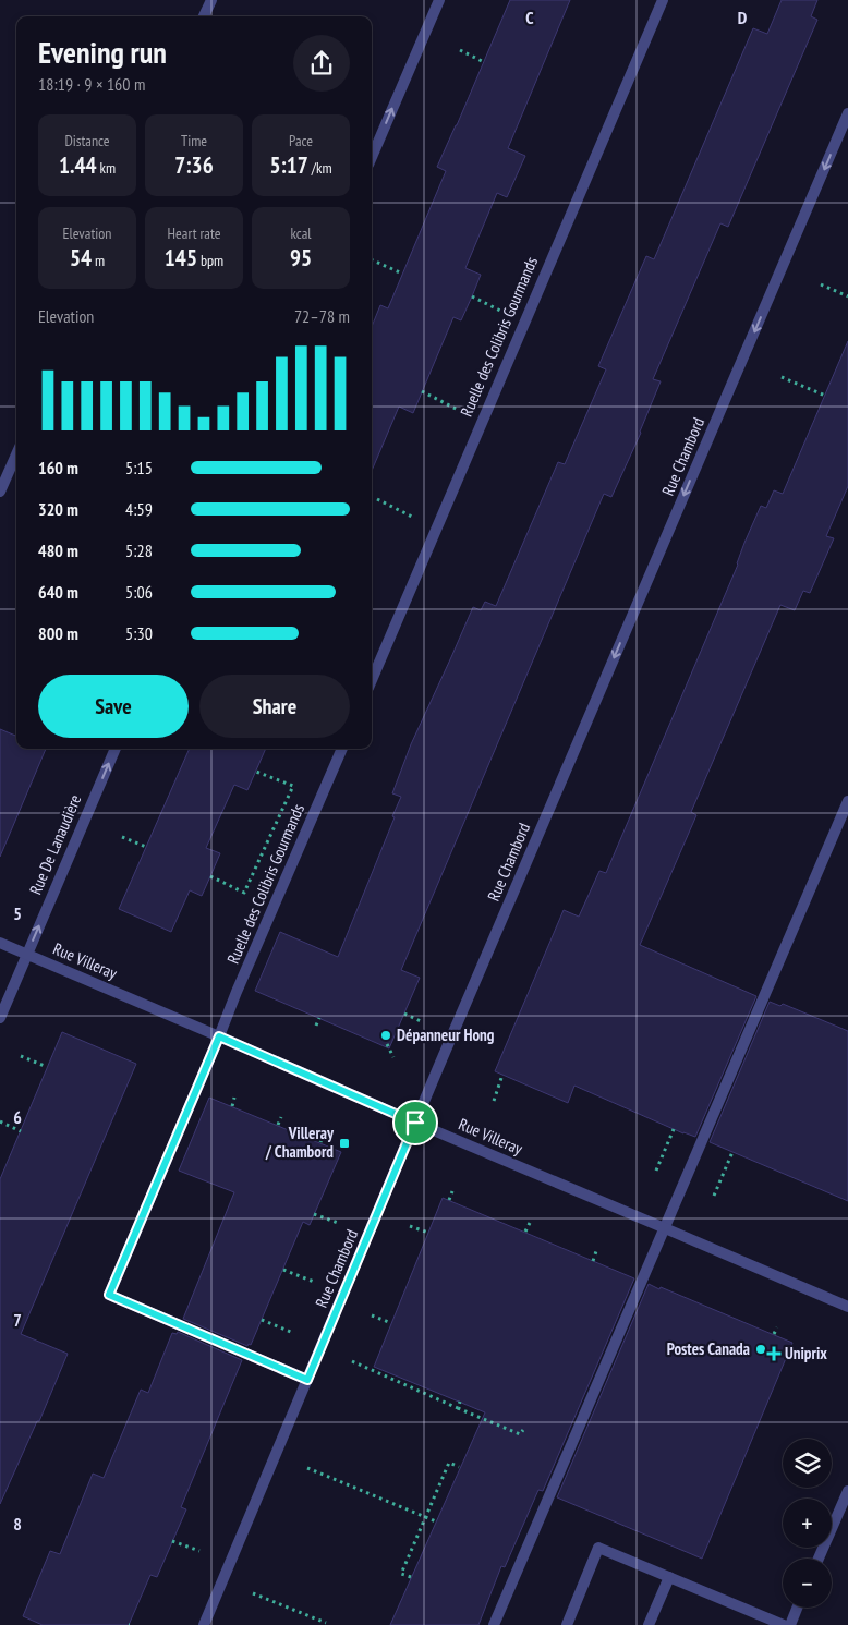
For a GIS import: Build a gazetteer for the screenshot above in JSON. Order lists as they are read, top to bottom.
{
  "streets": {
    "street": [
      "Ruelle des Colibris Gourmands",
      "Rue Chambord",
      "Rue De Lanaudière",
      "Rue Villeray"
    ]
  },
  "crossings": [
    ["Ruelle des Colibris Gourmands", "Rue Chambord"],
    ["Ruelle des Colibris Gourmands", "Rue Villeray"],
    ["Rue Chambord", "Rue Villeray"],
    ["Rue De Lanaudière", "Rue Villeray"]
  ],
  "one_way": ["Rue Chambord", "Rue De Lanaudière"],
  "places": {
    "other": ["Dépanneur Hong", "Postes Canada"],
    "transit": ["Villeray / Chambord"],
    "health": ["Uniprix"]
  },
  "page": {
    "heading": ["Evening run", "18:19 · 9 × 160 m"],
    "stats": [
      ["Distance", "1.44 km"],
      ["Time", "7:36"],
      ["Pace", "5:17 /km"],
      ["Elevation", "54 m"],
      ["Heart rate", "145 bpm"],
      ["kcal", "95"]
    ],
    "chart": ["Elevation", "72–78 m"],
    "list": [
      {
        "name": "160 m",
        "note": "5:15"
      },
      {
        "name": "320 m",
        "note": "4:59"
      },
      {
        "name": "480 m",
        "note": "5:28"
      },
      {
        "name": "640 m",
        "note": "5:06"
      },
      {
        "name": "800 m",
        "note": "5:30"
      }
    ],
    "buttons": ["Save", "Share"],
    "map_buttons": ["+", "−"]
  },
  "grid": {
    "columns": ["C", "D"],
    "rows": [
      "5",
      "6",
      "7",
      "8"
    ]
  }
}
